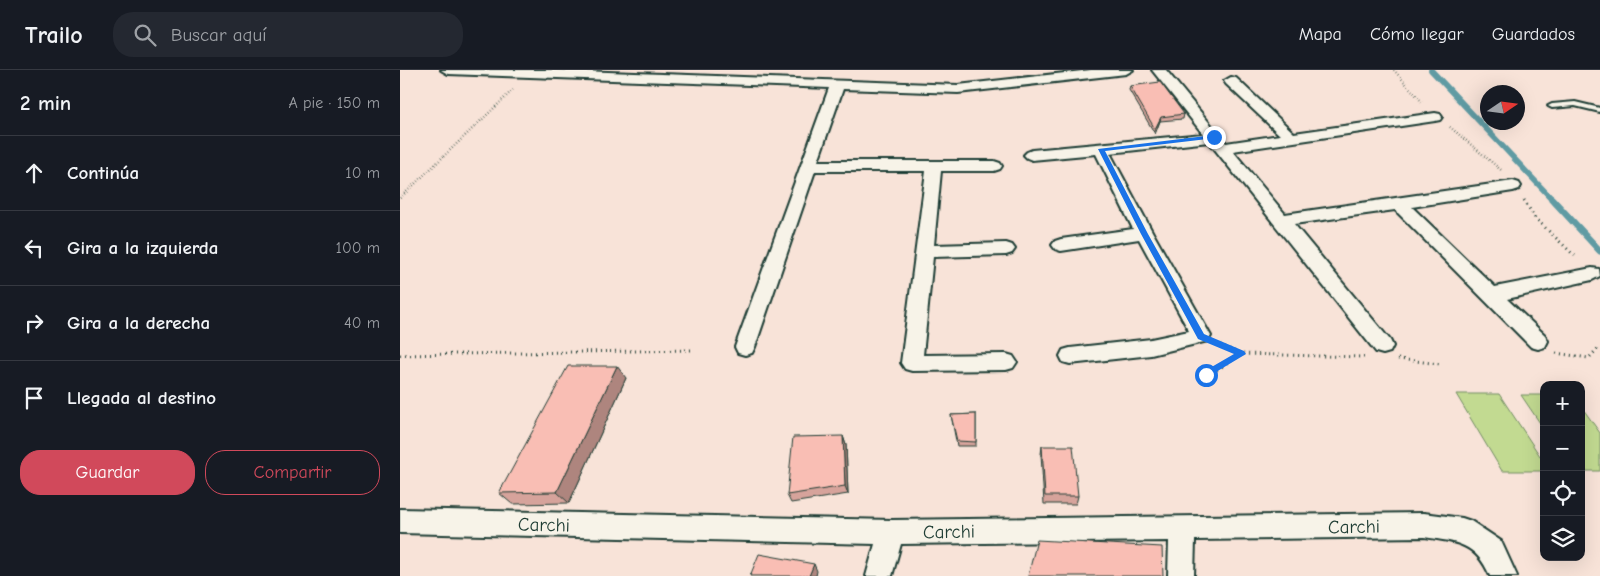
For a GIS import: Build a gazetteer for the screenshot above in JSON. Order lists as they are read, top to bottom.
{
  "streets": {
    "street": ["Carchi"]
  },
  "north": "right",
  "page": {
    "header": "Trailo",
    "search": "Buscar aquí",
    "nav": ["Mapa", "Cómo llegar", "Guardados"],
    "heading": ["2 min", "A pie · 150 m"],
    "list": [
      ["Continúa", "10 m"],
      ["Gira a la izquierda", "100 m"],
      ["Gira a la derecha", "40 m"],
      "Llegada al destino"
    ],
    "map_buttons": ["+", "−"],
    "buttons": ["Guardar", "Compartir"]
  }
}
